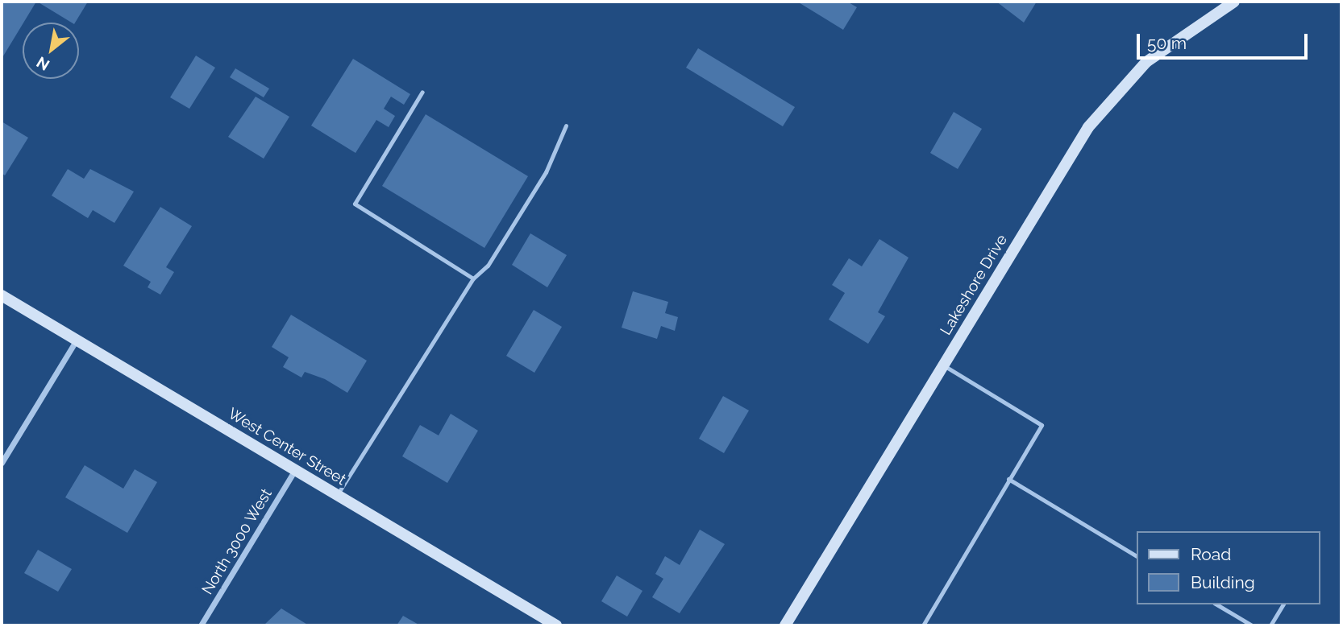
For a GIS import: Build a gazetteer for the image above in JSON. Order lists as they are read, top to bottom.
{
  "streets": {
    "street": ["Lakeshore Drive", "West Center Street", "North 3000 West"]
  },
  "crossings": [
    ["West Center Street", "North 3000 West"]
  ],
  "legend": ["Road", "Building"],
  "scale_bar": "50 m",
  "north": "bottom left"
}
